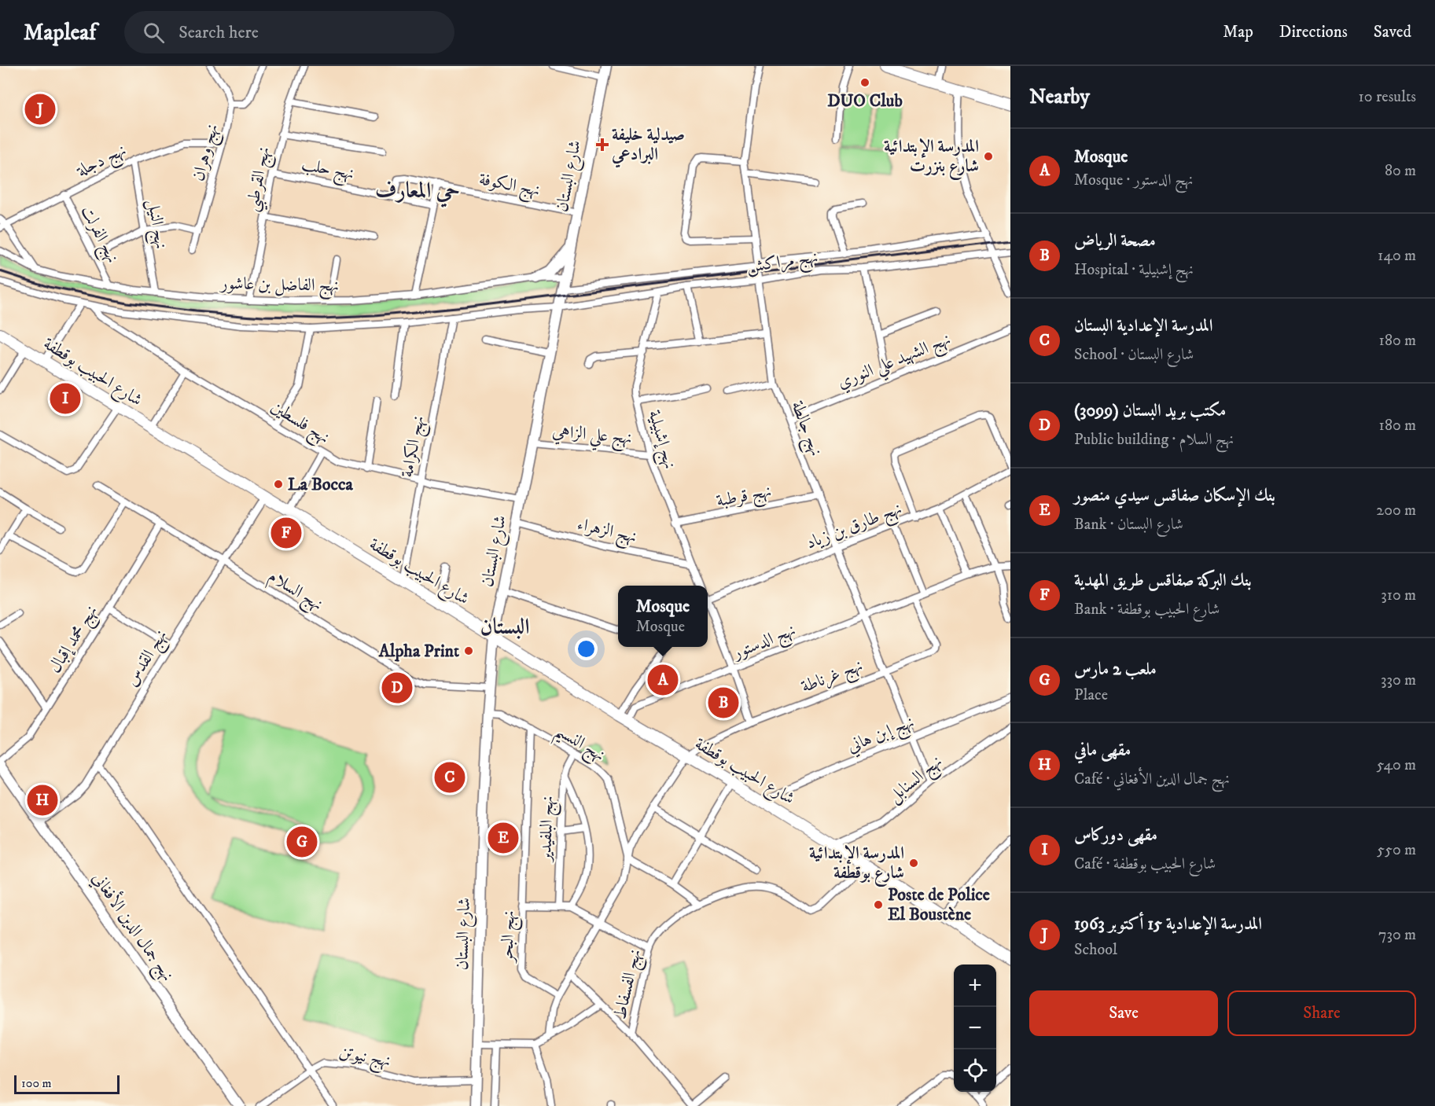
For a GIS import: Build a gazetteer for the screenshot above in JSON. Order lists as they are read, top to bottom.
{
  "streets": {
    "main road": ["شارع البستان", "شارع الحبيب بوقطفة", "نهج جمال الدين الأفغاني"],
    "street": [
      "نهج وهران",
      "نهج دجلة",
      "نهج حلب",
      "نهج القرطبي",
      "نهج الكوفة",
      "نهج النيل",
      "نهج الفرلت",
      "نهج مراكش",
      "نهج الفاضل بن عاشور",
      "نهج الشهيد علي النوري",
      "نهج فلسطين",
      "نهج جالطة",
      "نهج علي الزاهي",
      "نهج إشبيلية",
      "نهج الكرامة",
      "نهج قرطبة",
      "نهج طارق بن زياد",
      "نهج الزهراء",
      "نهج السلام",
      "نهج محمد إقبال",
      "نهج الدستور",
      "نهج القدس",
      "نهج غرناطة",
      "نهج إبن هاني",
      "نهج النسيم",
      "نهج السنابل",
      "نهج البلفيدير",
      "نهج البحر",
      "نهج الفسفاط",
      "نهج نيوتن"
    ]
  },
  "crossings": [
    ["نهج وهران", "نهج دجلة"],
    ["نهج دجلة", "نهج النيل"],
    ["نهج دجلة", "نهج الفرلت"],
    ["نهج حلب", "نهج القرطبي"],
    ["نهج حلب", "نهج الكوفة"],
    ["شارع البستان", "نهج الكوفة"],
    ["شارع البستان", "نهج مراكش"],
    ["شارع البستان", "نهج الفاضل بن عاشور"],
    ["شارع البستان", "شارع الحبيب بوقطفة"],
    ["شارع البستان", "نهج فلسطين"],
    ["شارع البستان", "نهج علي الزاهي"],
    ["شارع البستان", "نهج الزهراء"],
    ["شارع البستان", "نهج السلام"],
    ["شارع البستان", "نهج النسيم"],
    ["شارع البستان", "نهج نيوتن"],
    ["نهج القرطبي", "نهج الفاضل بن عاشور"],
    ["نهج النيل", "نهج الفاضل بن عاشور"],
    ["نهج الفرلت", "نهج الفاضل بن عاشور"],
    ["نهج مراكش", "نهج فلسطين"],
    ["نهج مراكش", "نهج جالطة"],
    ["نهج مراكش", "نهج إشبيلية"],
    ["نهج مراكش", "نهج الكرامة"],
    ["نهج الشهيد علي النوري", "نهج جالطة"],
    ["شارع الحبيب بوقطفة", "نهج الكرامة"],
    ["شارع الحبيب بوقطفة", "نهج الدستور"],
    ["شارع الحبيب بوقطفة", "نهج القدس"],
    ["شارع الحبيب بوقطفة", "نهج غرناطة"],
    ["شارع الحبيب بوقطفة", "نهج إبن هاني"],
    ["شارع الحبيب بوقطفة", "نهج السنابل"],
    ["شارع الحبيب بوقطفة", "نهج الفسفاط"],
    ["نهج فلسطين", "نهج الكرامة"],
    ["نهج جالطة", "نهج قرطبة"],
    ["نهج جالطة", "نهج طارق بن زياد"],
    ["نهج جالطة", "نهج الدستور"],
    ["نهج جالطة", "نهج غرناطة"],
    ["نهج جالطة", "نهج إبن هاني"],
    ["نهج جالطة", "نهج السنابل"],
    ["نهج علي الزاهي", "نهج إشبيلية"],
    ["نهج إشبيلية", "نهج قرطبة"],
    ["نهج إشبيلية", "نهج الزهراء"],
    ["نهج السلام", "نهج محمد إقبال"],
    ["نهج السلام", "نهج القدس"],
    ["نهج الدستور", "نهج غرناطة"],
    ["نهج القدس", "نهج جمال الدين الأفغاني"],
    ["نهج النسيم", "نهج البلفيدير"],
    ["نهج النسيم", "نهج البحر"]
  ],
  "districts": ["حي المعارف", "البستان"],
  "places": {
    "other": [
      "DUO Club",
      "المدرسة الإبتدائية شارع بنزرت",
      "La Bocca",
      "Alpha Print",
      "المدرسة الإبتدائية شارع بوقطفة",
      "Poste de Police El Boustène"
    ],
    "health": ["صيدلية خليفة البرادعي"]
  },
  "scale_bar": "100 m",
  "page": {
    "header": "Mapleaf",
    "search": "Search here",
    "nav": ["Map", "Directions", "Saved"],
    "heading": ["Nearby", "10 results"],
    "pins": [
      "J",
      "I",
      "F",
      "A",
      "D",
      "B",
      "C",
      "H",
      "E",
      "G"
    ],
    "list": [
      {
        "mark": "A",
        "name": "Mosque",
        "note": "Mosque · نهج الدستور",
        "value": "80 m"
      },
      {
        "mark": "B",
        "name": "مصحة الرياض",
        "note": "Hospital · نهج إشبيلية",
        "value": "140 m"
      },
      {
        "mark": "C",
        "name": "المدرسة الإعدادية البستان",
        "note": "School · شارع البستان",
        "value": "180 m"
      },
      {
        "mark": "D",
        "name": "مكتب بريد البستان (3099)",
        "note": "Public building · نهج السلام",
        "value": "180 m"
      },
      {
        "mark": "E",
        "name": "بنك الإسكان صفاقس سيدي منصور",
        "note": "Bank · شارع البستان",
        "value": "200 m"
      },
      {
        "mark": "F",
        "name": "بنك البركة صفاقس طريق المهدية",
        "note": "Bank · شارع الحبيب بوقطفة",
        "value": "310 m"
      },
      {
        "mark": "G",
        "name": "ملعب 2 مارس",
        "note": "Place",
        "value": "330 m"
      },
      {
        "mark": "H",
        "name": "مقهى مافي",
        "note": "Café · نهج جمال الدين الأفغاني",
        "value": "540 m"
      },
      {
        "mark": "I",
        "name": "مقهى دوركاس",
        "note": "Café · شارع الحبيب بوقطفة",
        "value": "550 m"
      },
      {
        "mark": "J",
        "name": "المدرسة الإعدادية 15 أكتوبر 1963",
        "note": "School",
        "value": "730 m"
      }
    ],
    "popup": ["Mosque", "Mosque"],
    "map_buttons": ["+", "−"],
    "buttons": ["Save", "Share"],
    "scale": "100 m"
  }
}
